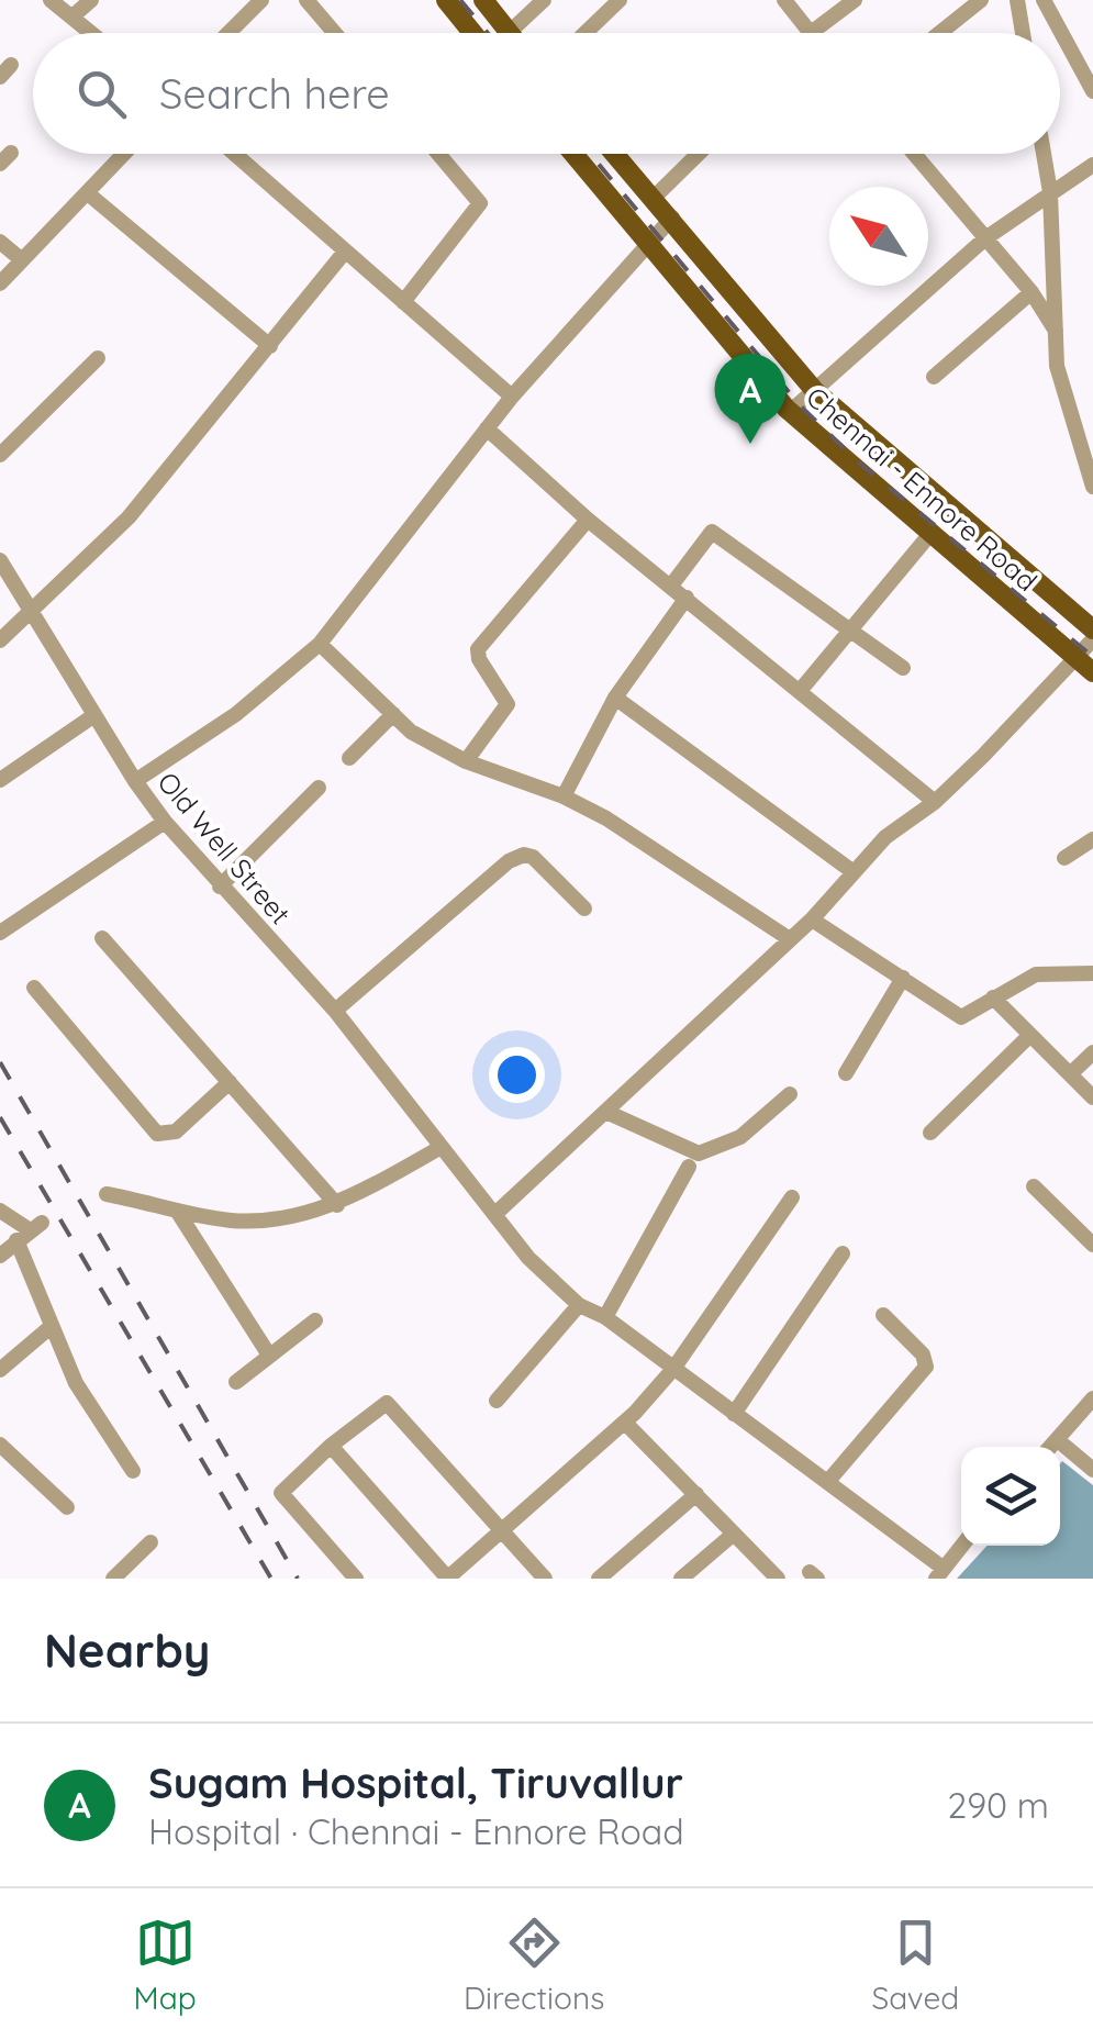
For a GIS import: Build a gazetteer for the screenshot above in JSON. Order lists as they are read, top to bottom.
{
  "streets": {
    "main road": ["Chennai - Ennore Road"],
    "street": ["Old Well Street"]
  },
  "north": "top left",
  "page": {
    "search": "Search here",
    "pins": "A",
    "heading": "Nearby",
    "list": [
      {
        "mark": "A",
        "name": "Sugam Hospital, Tiruvallur",
        "note": "Hospital · Chennai - Ennore Road",
        "value": "290 m"
      }
    ],
    "nav": ["Map", "Directions", "Saved"]
  }
}
